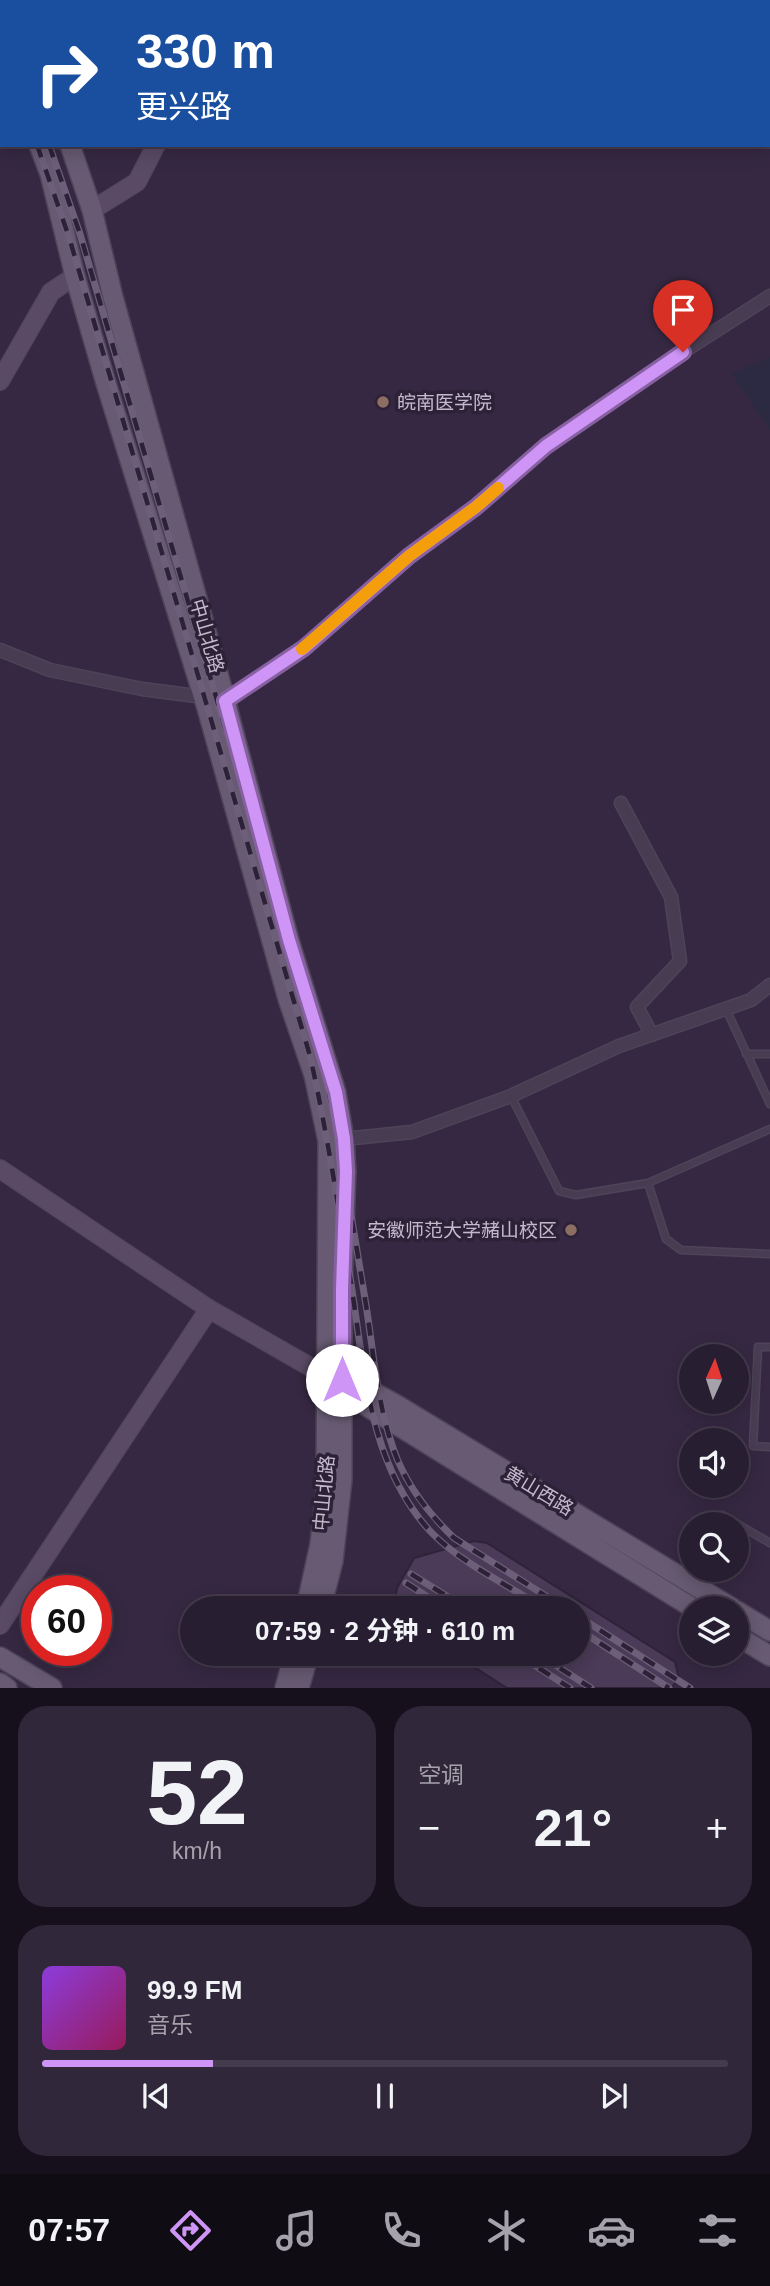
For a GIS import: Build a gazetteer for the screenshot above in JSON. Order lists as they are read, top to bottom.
{
  "streets": {
    "main road": ["中山北路", "黄山西路"]
  },
  "crossings": [
    ["中山北路", "黄山西路"]
  ],
  "places": ["皖南医学院", "安徽师范大学赭山校区"],
  "north": "top",
  "page": {
    "turn": ["330 m", "更兴路"],
    "limit": "60",
    "trip": "07:59 · 2 分钟 · 610 m",
    "tile": [
      ["52", "km/h"],
      "空调"
    ],
    "heat": ["−", "21°", "+"],
    "song": ["99.9 FM", "音乐"],
    "tabs": "07:57"
  }
}
